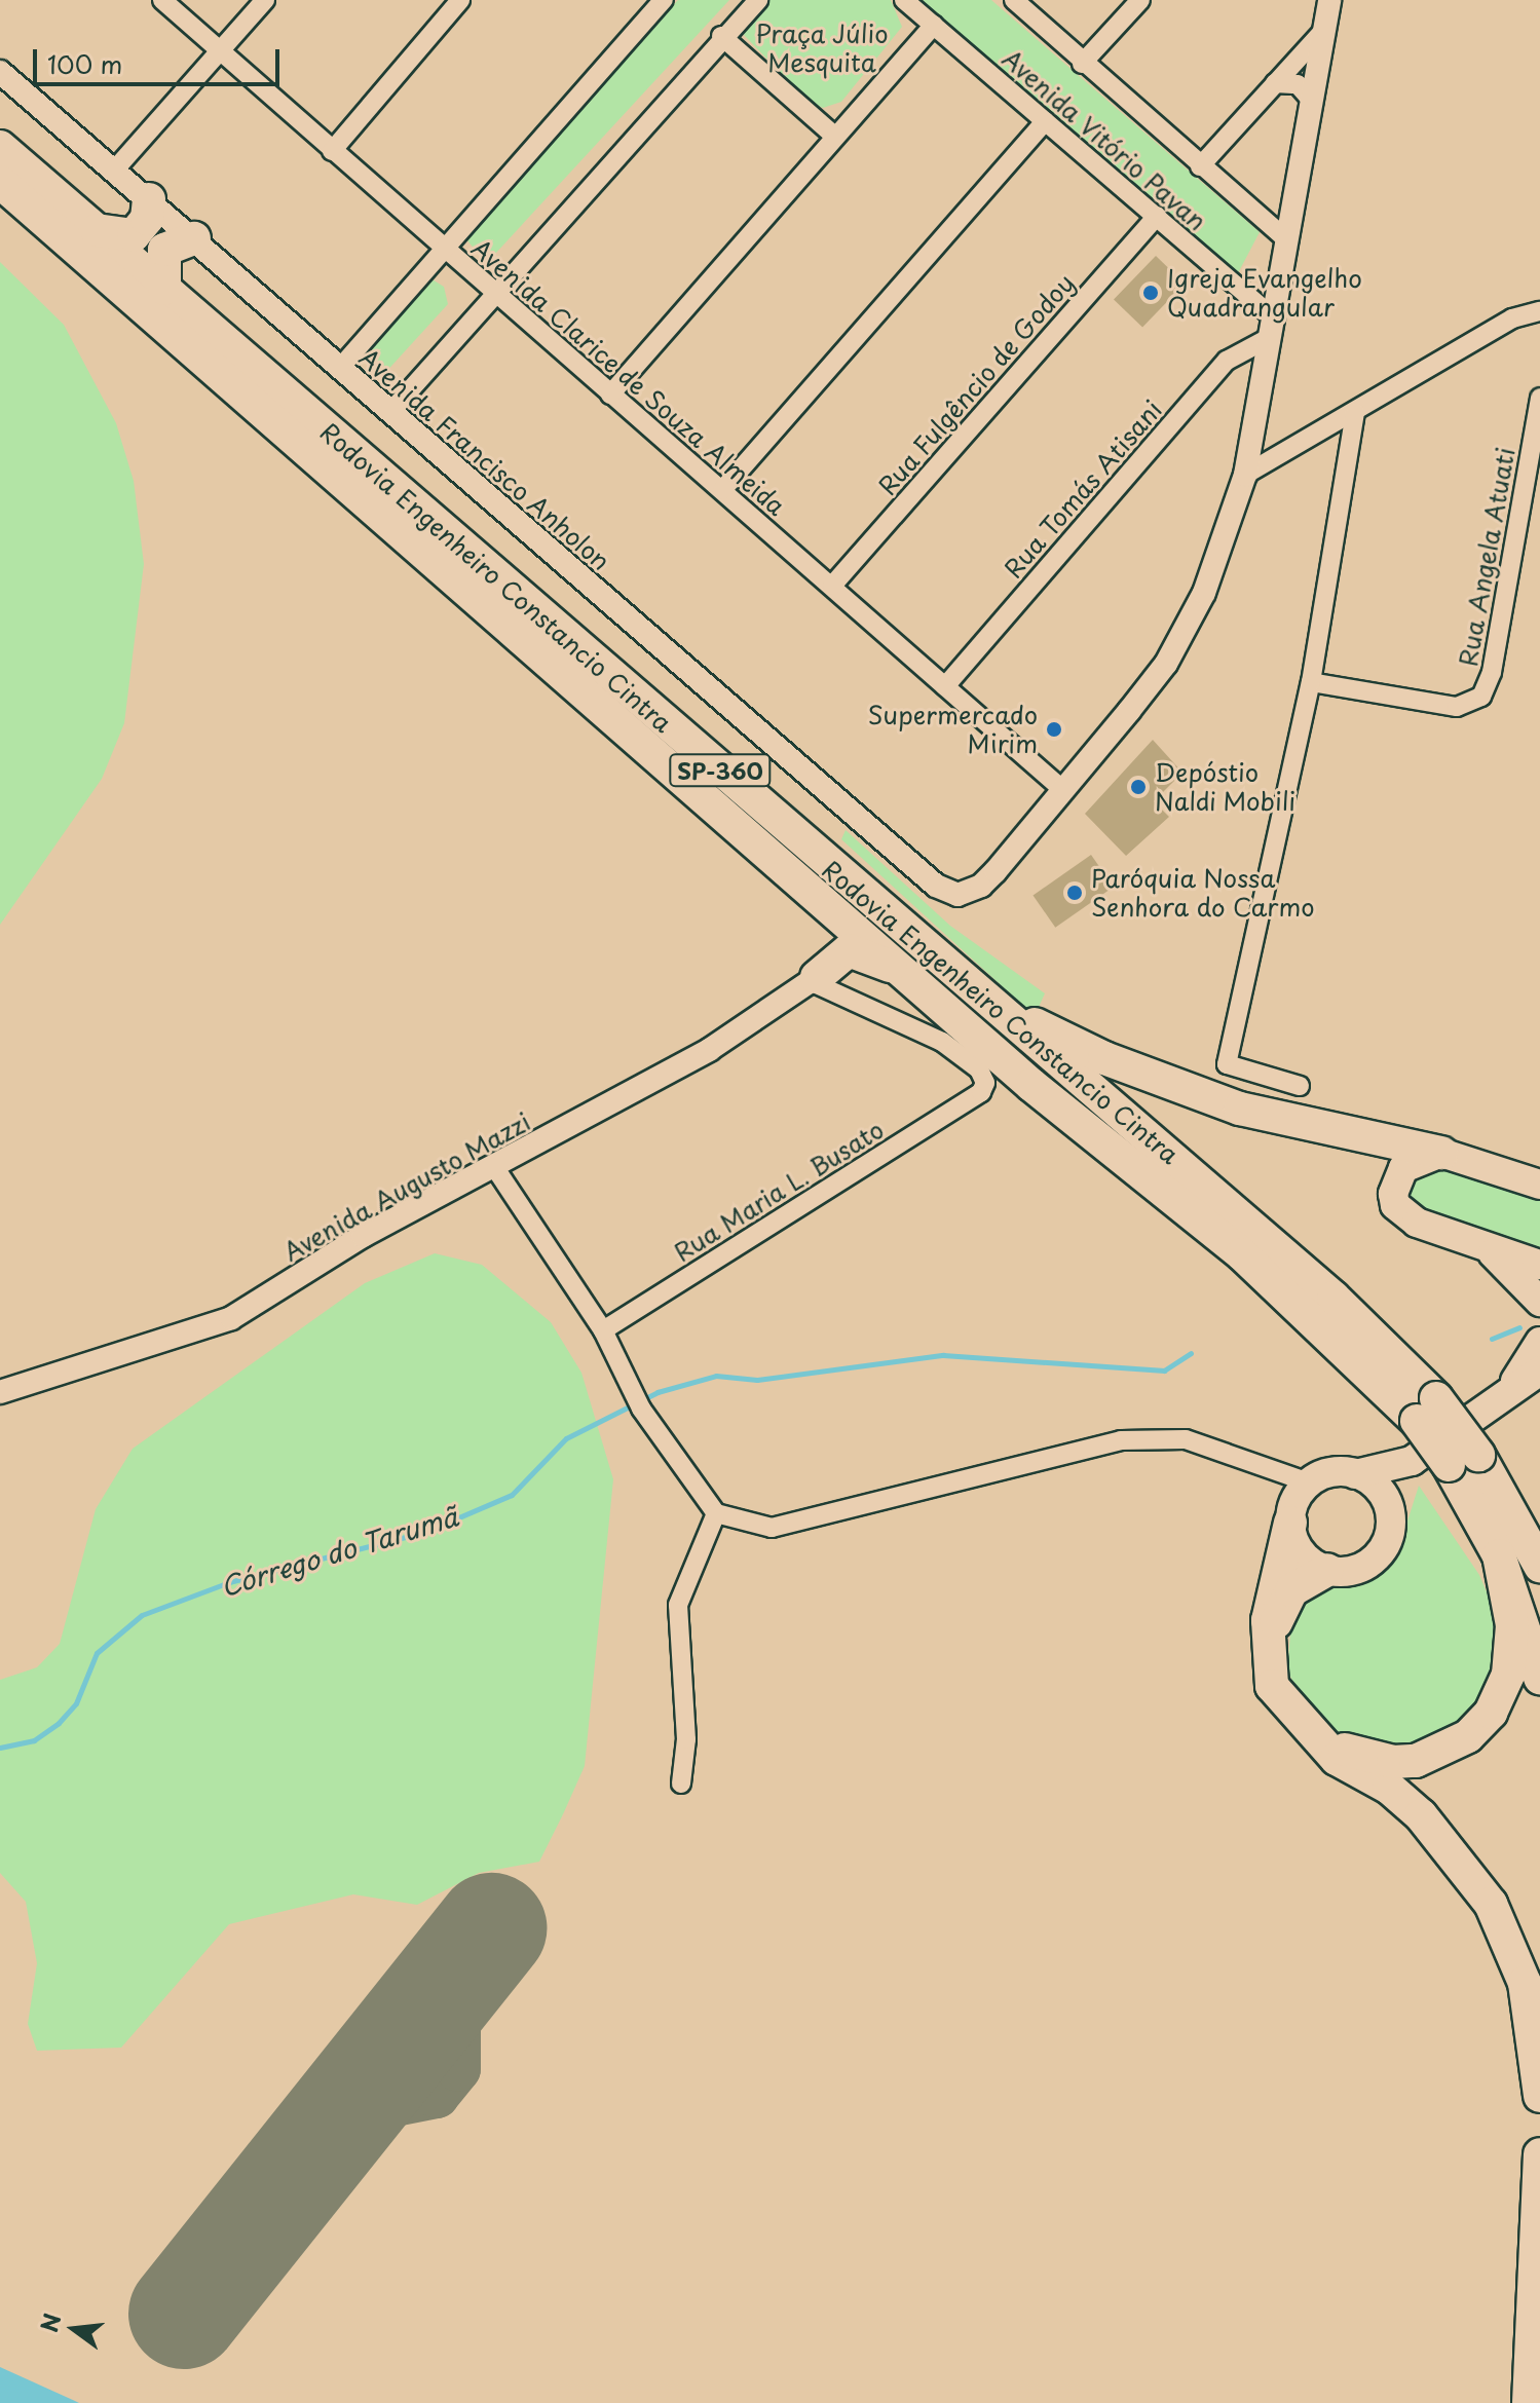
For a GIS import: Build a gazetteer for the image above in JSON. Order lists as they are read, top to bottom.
{
  "streets": {
    "highway": ["Rodovia Engenheiro Constancio Cintra", "SP-360"],
    "street": [
      "Avenida Vitório Pavan",
      "Avenida Clarice de Souza Almeida",
      "Rua Fulgêncio de Godoy",
      "Avenida Francisco Anholon",
      "Rua Tomás Atisani",
      "Rua Angela Atuati",
      "Avenida Augusto Mazzi",
      "Rua Maria L. Busato"
    ]
  },
  "crossings": [
    ["Avenida Vitório Pavan", "Rua Fulgêncio de Godoy"],
    ["Avenida Vitório Pavan", "Rua Tomás Atisani"],
    ["Avenida Clarice de Souza Almeida", "Rua Fulgêncio de Godoy"],
    ["Avenida Clarice de Souza Almeida", "Avenida Francisco Anholon"],
    ["Avenida Clarice de Souza Almeida", "Rua Tomás Atisani"],
    ["Rodovia Engenheiro Constancio Cintra", "SP-360"],
    ["Avenida Augusto Mazzi", "Rua Maria L. Busato"]
  ],
  "water": ["Córrego do Tarumã"],
  "parks": ["Praça Júlio Mesquita"],
  "places": [
    "Igreja Evangelho Quadrangular",
    "Supermercado Mirim",
    "Depóstio Naldi Mobili",
    "Paróquia Nossa Senhora do Carmo"
  ],
  "scale_bar": "100 m",
  "north": "left"
}
